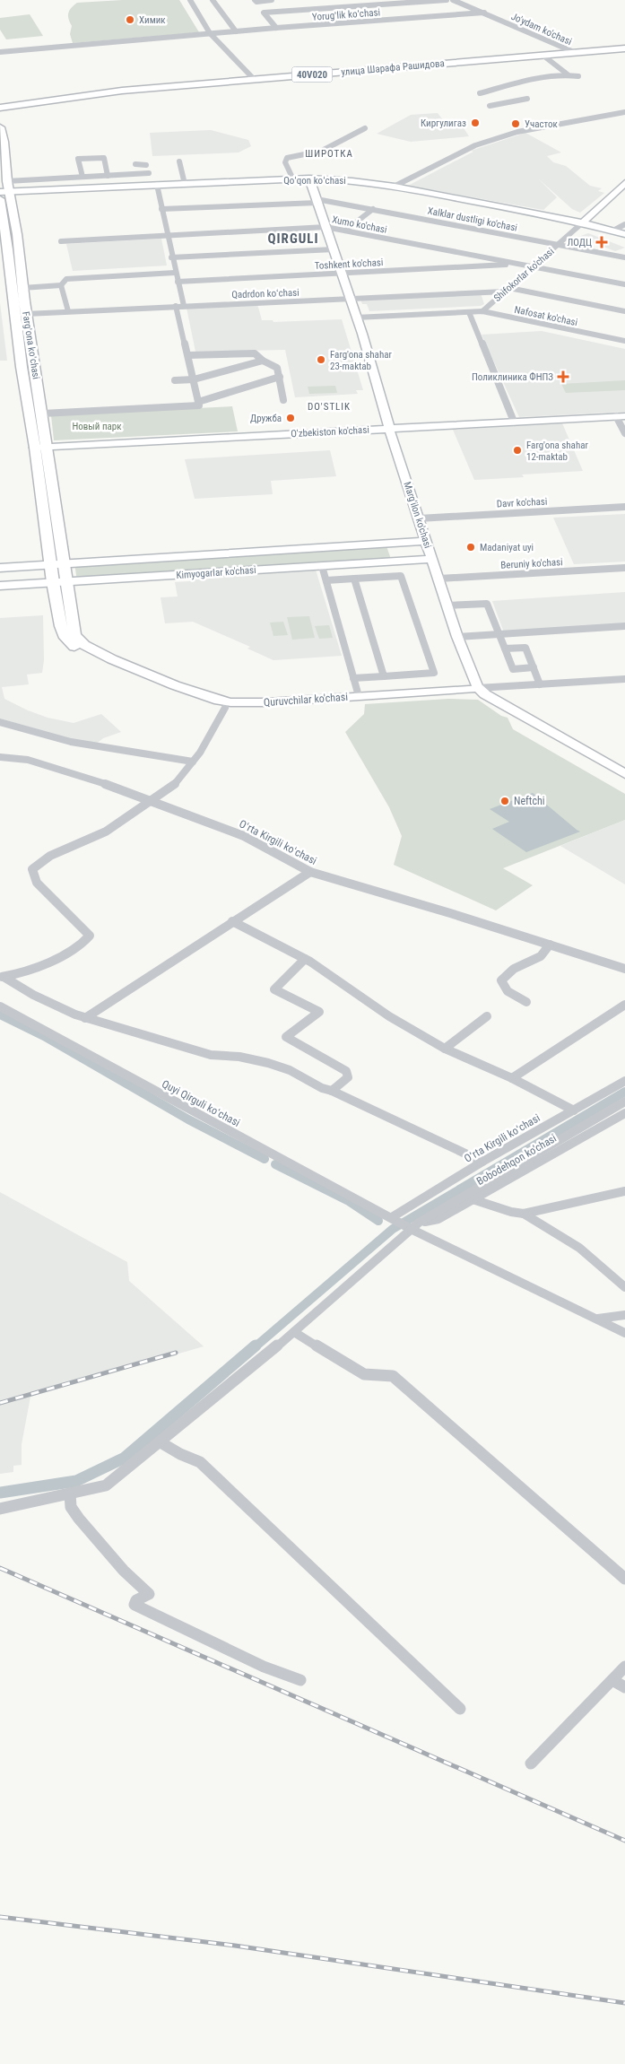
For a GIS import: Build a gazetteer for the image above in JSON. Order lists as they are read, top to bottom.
{
  "streets": {
    "main road": [
      "улица Шарафа Рашидова",
      "40V020",
      "Fargʻona koʻchasi",
      "Quruvchilar ko'chasi"
    ],
    "street": [
      "Yorugʻlik koʻchasi",
      "Jo'ydam ko'chasi",
      "Qoʻqon koʻchasi",
      "Xalklar dustligi ko'chasi",
      "Xumo ko'chasi",
      "Toshkent ko'chasi",
      "Shifokorlar ko'chasi",
      "Qadrdon koʻchasi",
      "Nafosat ko'chasi",
      "O'zbekiston ko'chasi",
      "Davr ko'chasi",
      "Marg'ilon ko'chasi",
      "Beruniy ko'chasi",
      "Kimyogarlar ko'chasi",
      "Oʻrta Kirgili koʻchasi",
      "Quyi Qirguli koʻchasi",
      "Bobodehqon koʼchasi"
    ]
  },
  "crossings": [
    ["Yorugʻlik koʻchasi", "Jo'ydam ko'chasi"],
    ["Jo'ydam ko'chasi", "улица Шарафа Рашидова"],
    ["улица Шарафа Рашидова", "40V020"],
    ["Qoʻqon koʻchasi", "Shifokorlar ko'chasi"],
    ["Qoʻqon koʻchasi", "Fargʻona koʻchasi"],
    ["Qoʻqon koʻchasi", "Marg'ilon ko'chasi"],
    ["Xalklar dustligi ko'chasi", "Shifokorlar ko'chasi"],
    ["Xalklar dustligi ko'chasi", "Marg'ilon ko'chasi"],
    ["Xumo ko'chasi", "Toshkent ko'chasi"],
    ["Xumo ko'chasi", "Shifokorlar ko'chasi"],
    ["Xumo ko'chasi", "Marg'ilon ko'chasi"],
    ["Toshkent ko'chasi", "Marg'ilon ko'chasi"],
    ["Shifokorlar ko'chasi", "Qadrdon koʻchasi"],
    ["Shifokorlar ko'chasi", "Nafosat ko'chasi"],
    ["Qadrdon koʻchasi", "Fargʻona koʻchasi"],
    ["Qadrdon koʻchasi", "Marg'ilon ko'chasi"],
    ["Nafosat ko'chasi", "Marg'ilon ko'chasi"],
    ["Fargʻona koʻchasi", "O'zbekiston ko'chasi"],
    ["Fargʻona koʻchasi", "Kimyogarlar ko'chasi"],
    ["Fargʻona koʻchasi", "Quruvchilar ko'chasi"],
    ["O'zbekiston ko'chasi", "Marg'ilon ko'chasi"],
    ["Davr ko'chasi", "Marg'ilon ko'chasi"],
    ["Marg'ilon ko'chasi", "Beruniy ko'chasi"],
    ["Marg'ilon ko'chasi", "Kimyogarlar ko'chasi"],
    ["Marg'ilon ko'chasi", "Quruvchilar ko'chasi"],
    ["Kimyogarlar ko'chasi", "Quruvchilar ko'chasi"],
    ["Oʻrta Kirgili koʻchasi", "Quyi Qirguli koʻchasi"],
    ["Quyi Qirguli koʻchasi", "Bobodehqon koʼchasi"]
  ],
  "districts": ["ШИРОТКА", "QIRGULI", "DO'STLIK"],
  "parks": ["Новый парк"],
  "places": {
    "other": [
      "Химик",
      "Киргулигаз",
      "Участок",
      "Farg'ona shahar 23-maktab",
      "Дружба",
      "Farg'ona shahar 12-maktab",
      "Madaniyat uyi",
      "Neftchi"
    ],
    "health": ["ЛОДЦ", "Поликлиника ФНПЗ"]
  }
}
